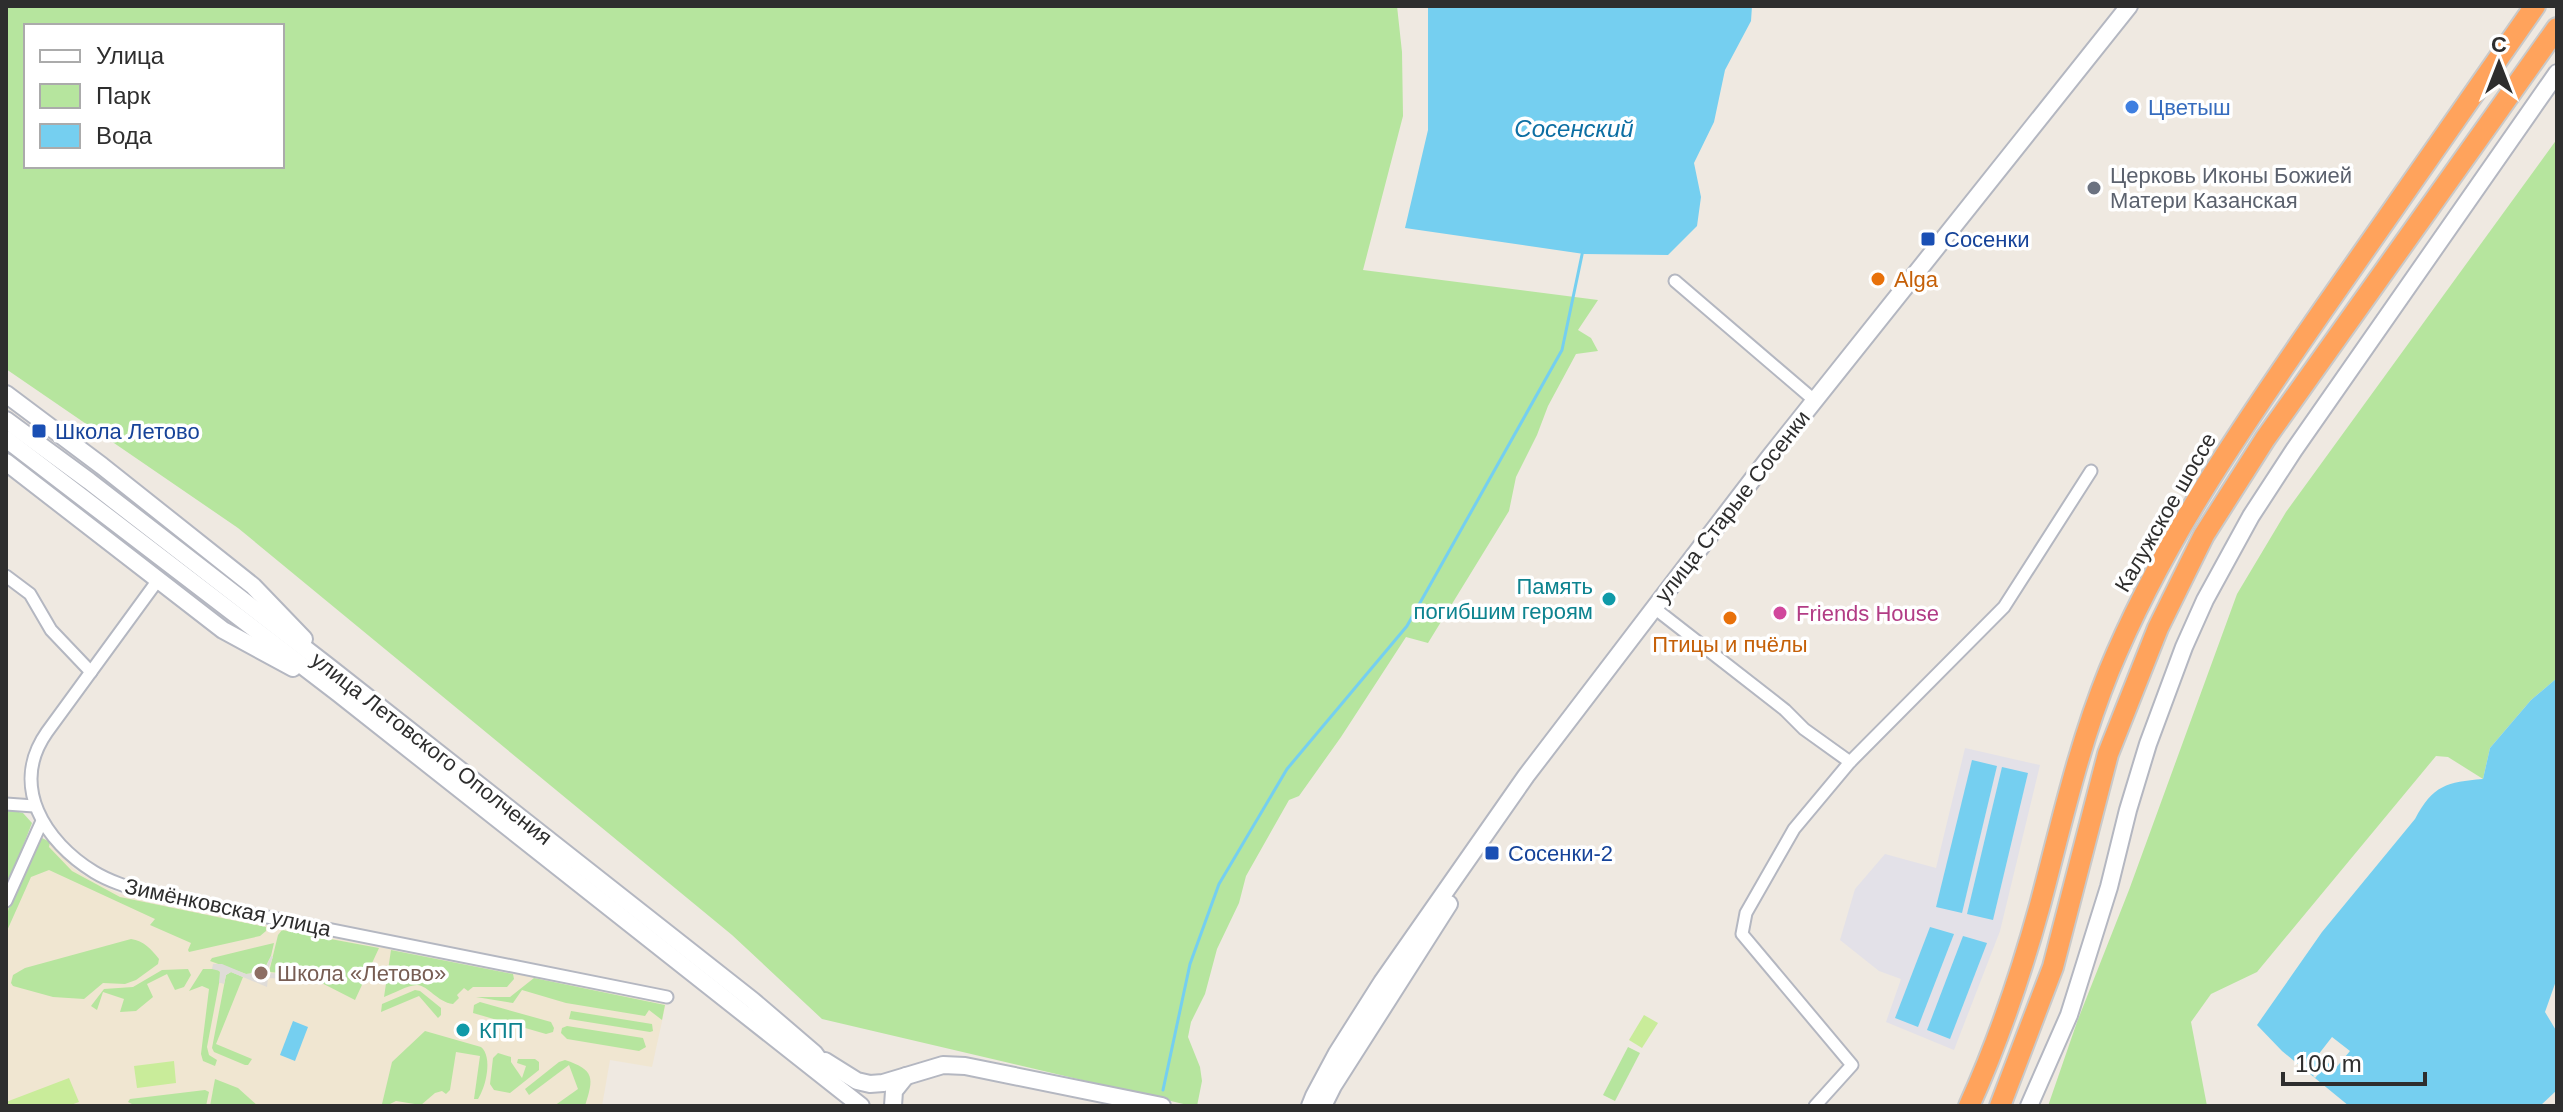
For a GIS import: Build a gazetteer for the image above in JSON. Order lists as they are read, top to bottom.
{
  "streets": {
    "highway": ["Калужское шоссе"],
    "main road": ["улица Старые Сосенки", "улица Летовского Ополчения"],
    "street": ["Зимёнковская улица"]
  },
  "water": ["Сосенский"],
  "places": {
    "other": [
      "Цветыш",
      "Церковь Иконы Божией Матери Казанская",
      "Alga",
      "Память погибшим героям",
      "Friends House",
      "Птицы и пчёлы",
      "Школа «Летово»",
      "КПП"
    ],
    "transit": ["Сосенки", "Школа Летово", "Сосенки-2"]
  },
  "legend": ["Улица", "Парк", "Вода"],
  "scale_bar": "100 m",
  "north": "top"
}
